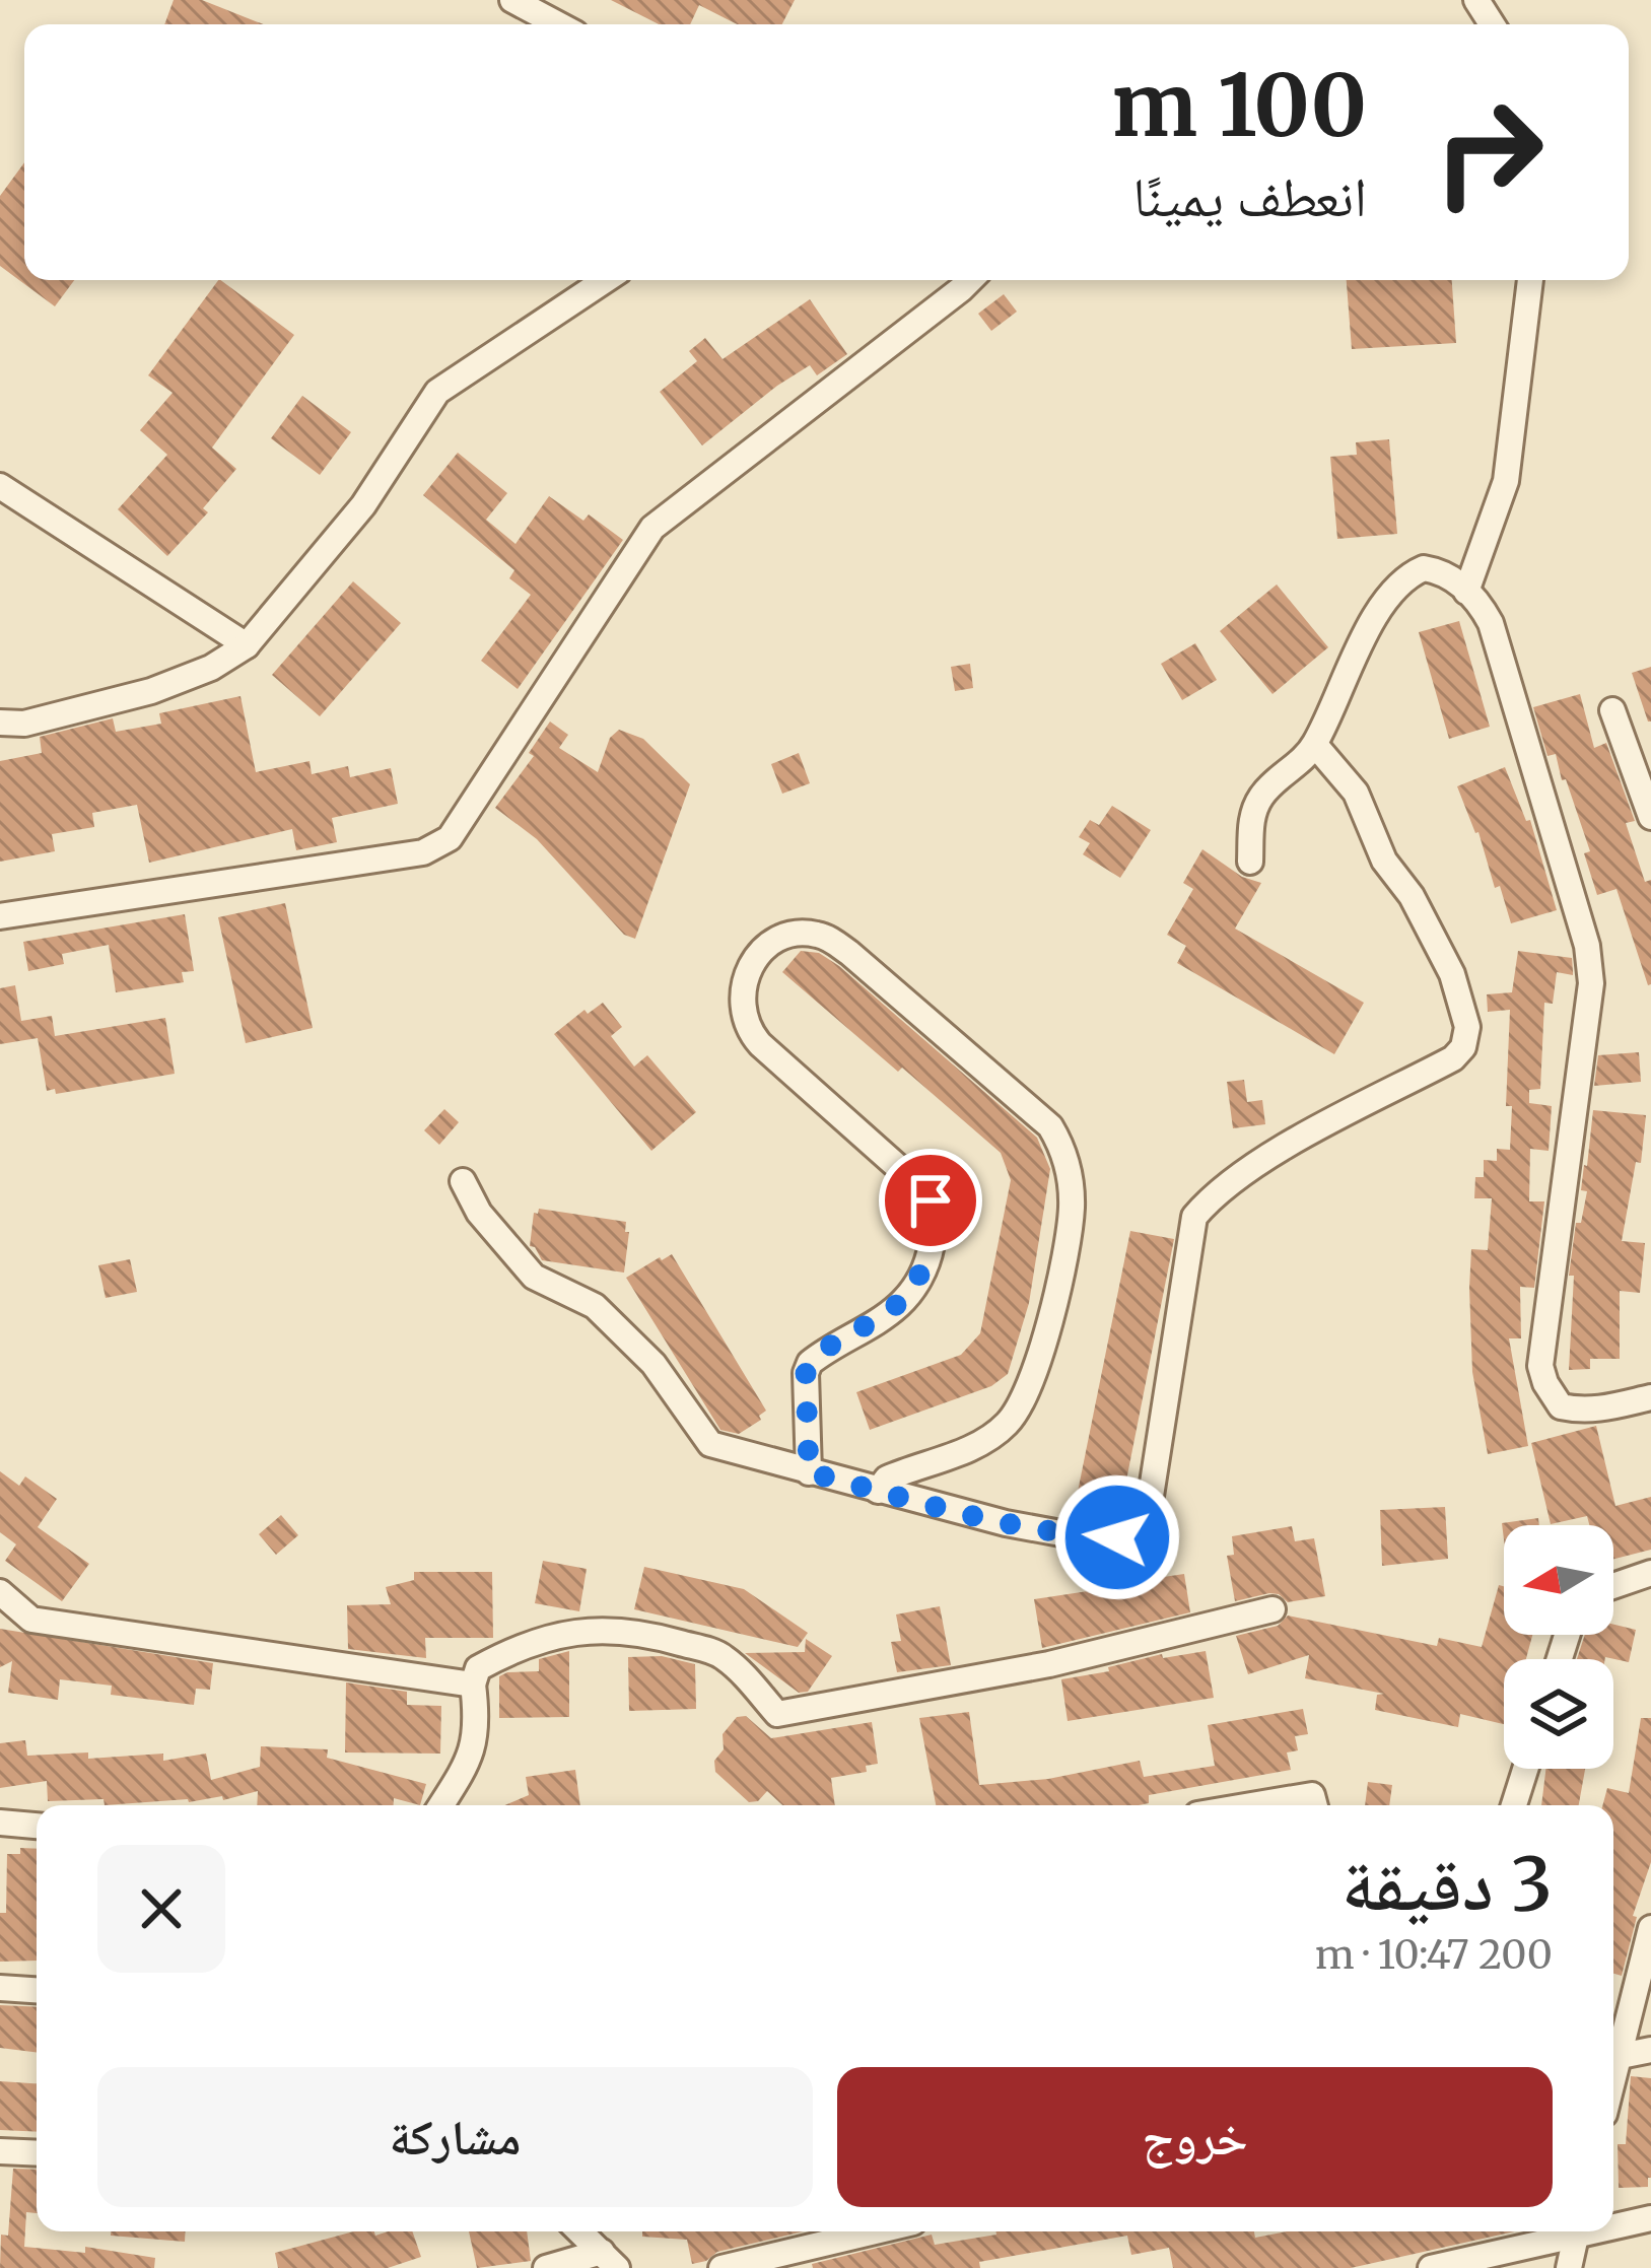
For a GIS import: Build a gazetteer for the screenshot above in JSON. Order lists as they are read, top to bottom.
{
  "north": "left",
  "page": {
    "turn": ["100 m", "انعطف يمينًا"],
    "heading": ["3 دقيقة", "200 m · 10:47"],
    "buttons": ["خروج", "مشاركة"]
  }
}
